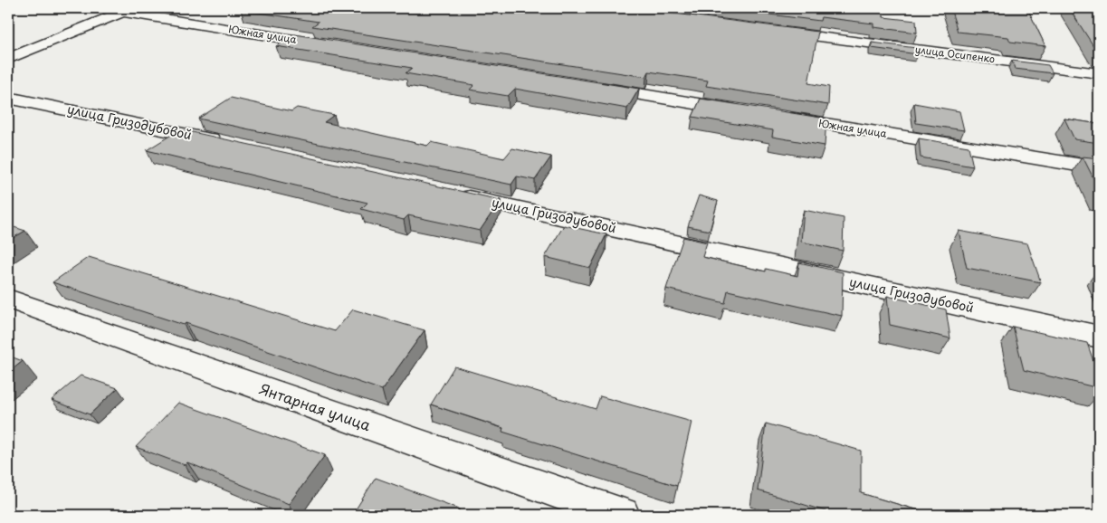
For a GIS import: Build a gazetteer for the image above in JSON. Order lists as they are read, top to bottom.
{
  "streets": {
    "street": [
      "Южная улица",
      "улица Осипенко",
      "улица Гризодубовой",
      "Янтарная улица"
    ]
  }
}
